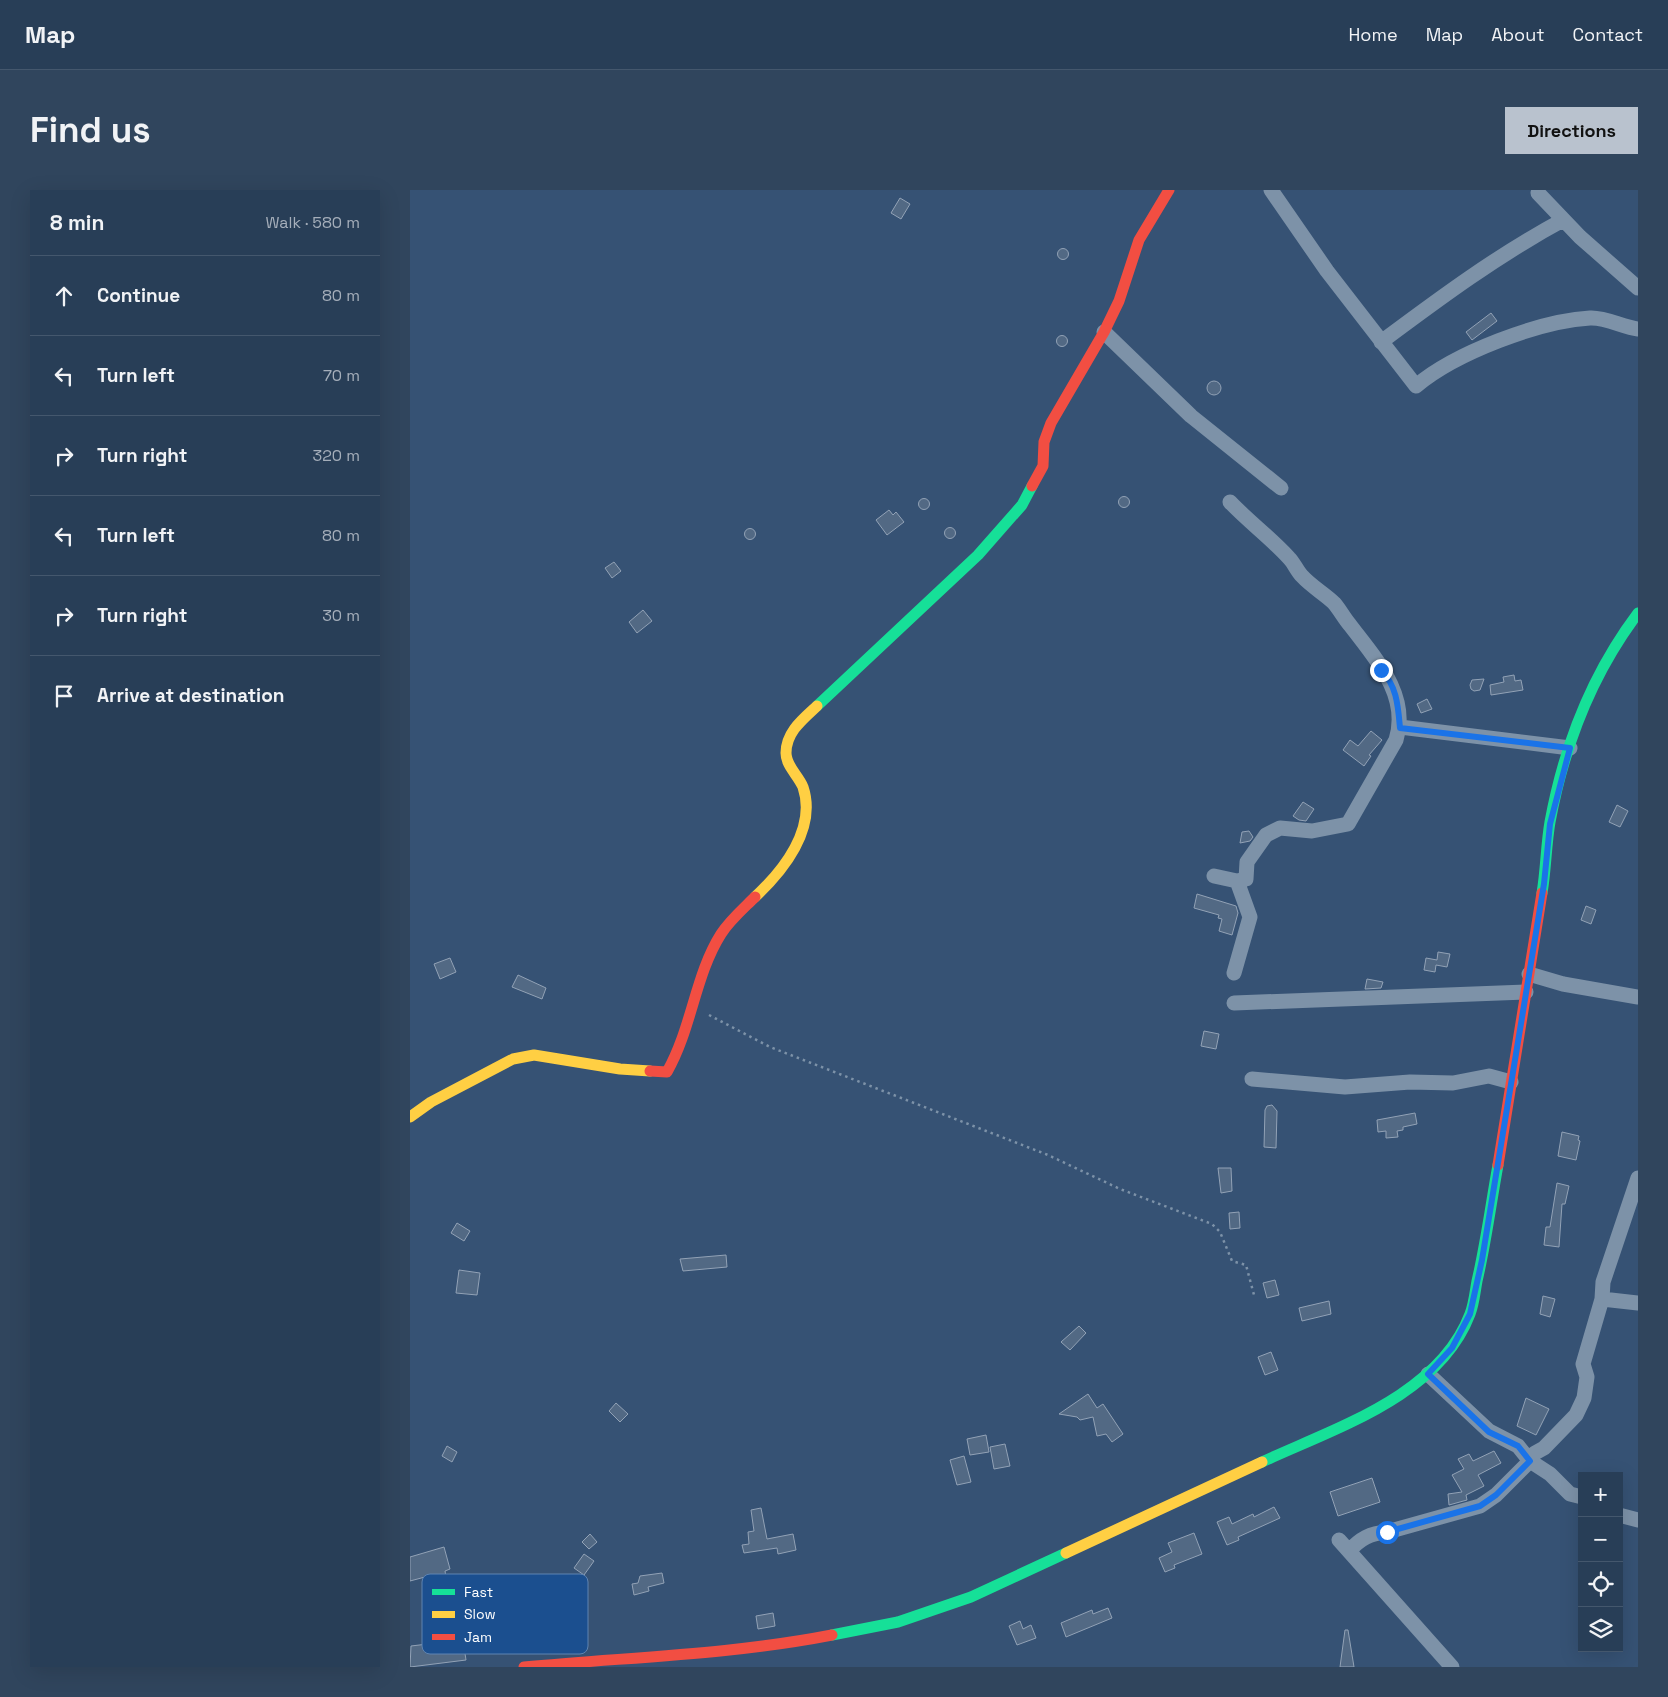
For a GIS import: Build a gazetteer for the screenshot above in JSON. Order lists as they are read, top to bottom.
{
  "legend": ["Fast", "Slow", "Jam"],
  "page": {
    "header": "Map",
    "nav": [
      "Home",
      "Map",
      "About",
      "Contact"
    ],
    "buttons": "Directions",
    "title": "Find us",
    "heading": ["8 min", "Walk · 580 m"],
    "list": [
      ["Continue", "80 m"],
      ["Turn left", "70 m"],
      ["Turn right", "320 m"],
      ["Turn left", "80 m"],
      ["Turn right", "30 m"],
      "Arrive at destination"
    ],
    "map_buttons": ["+", "−"]
  }
}
